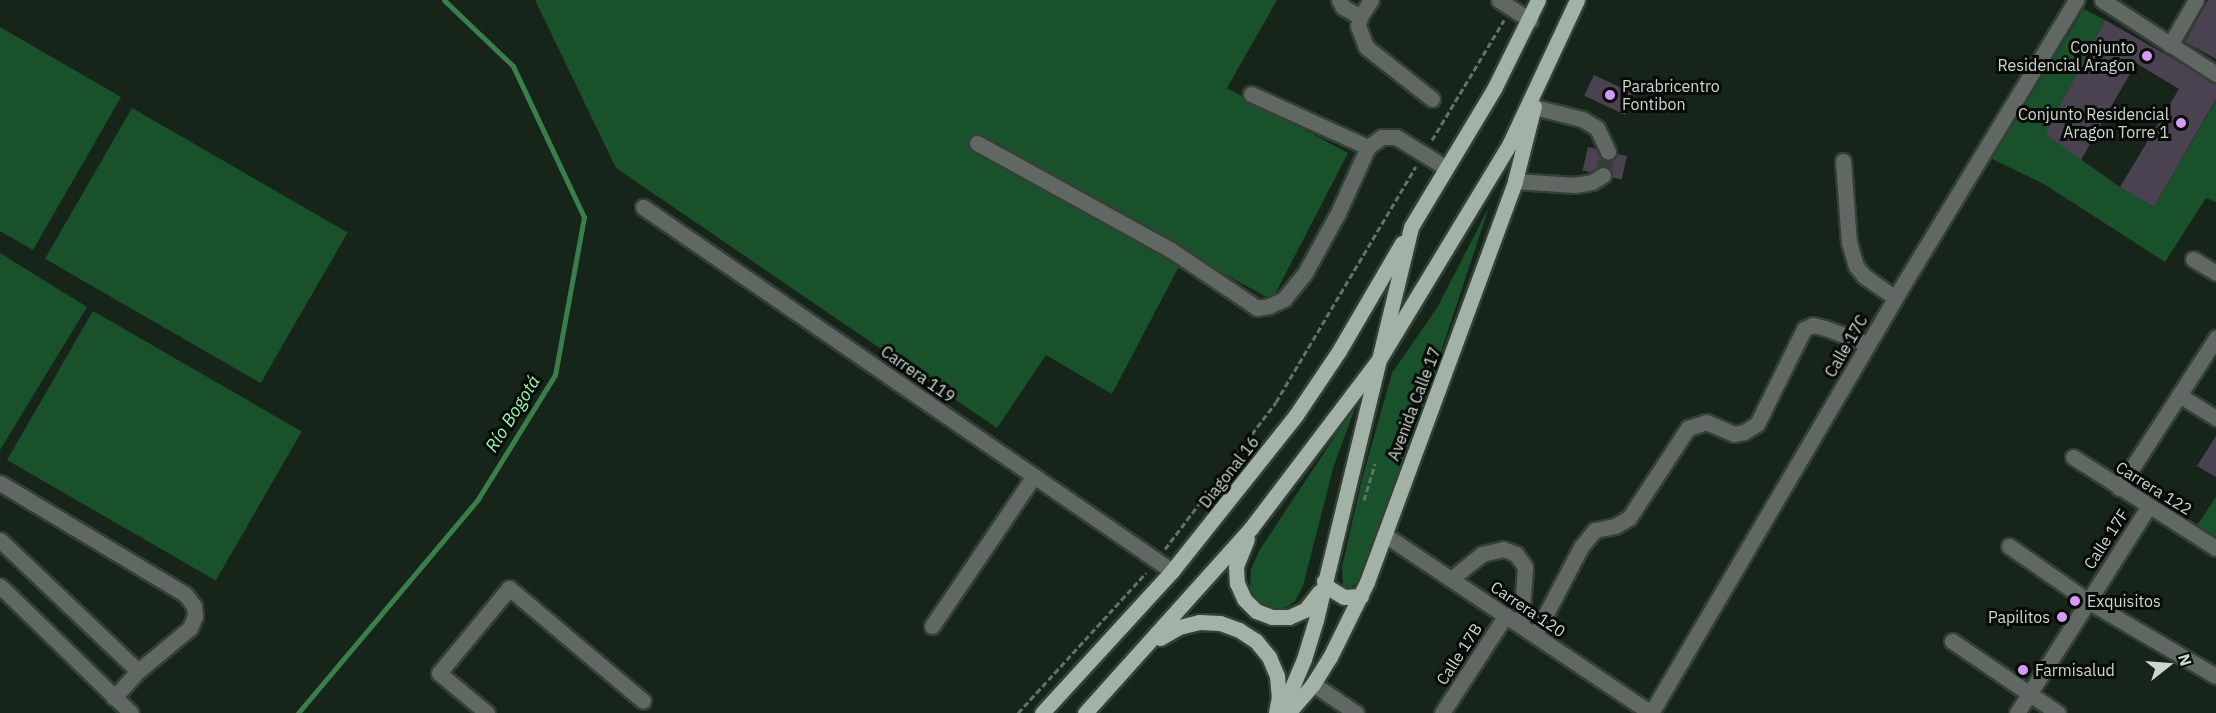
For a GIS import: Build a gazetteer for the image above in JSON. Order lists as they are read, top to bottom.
{
  "streets": {
    "main road": ["Avenida Calle 17", "Diagonal 16"],
    "street": [
      "Calle 17C",
      "Carrera 119",
      "Carrera 122",
      "Calle 17F",
      "Carrera 120",
      "Calle 17B"
    ]
  },
  "crossings": [
    ["Calle 17C", "Carrera 120"],
    ["Carrera 119", "Diagonal 16"],
    ["Avenida Calle 17", "Diagonal 16"],
    ["Avenida Calle 17", "Carrera 120"],
    ["Carrera 122", "Calle 17F"],
    ["Carrera 120", "Calle 17B"]
  ],
  "water": ["Río Bogotá"],
  "places": [
    "Conjunto Residencial Aragon",
    "Parabricentro Fontibon",
    "Conjunto Residencial Aragon Torre 1",
    "Exquisitos",
    "Papilitos",
    "Farmisalud"
  ],
  "north": "right"
}
